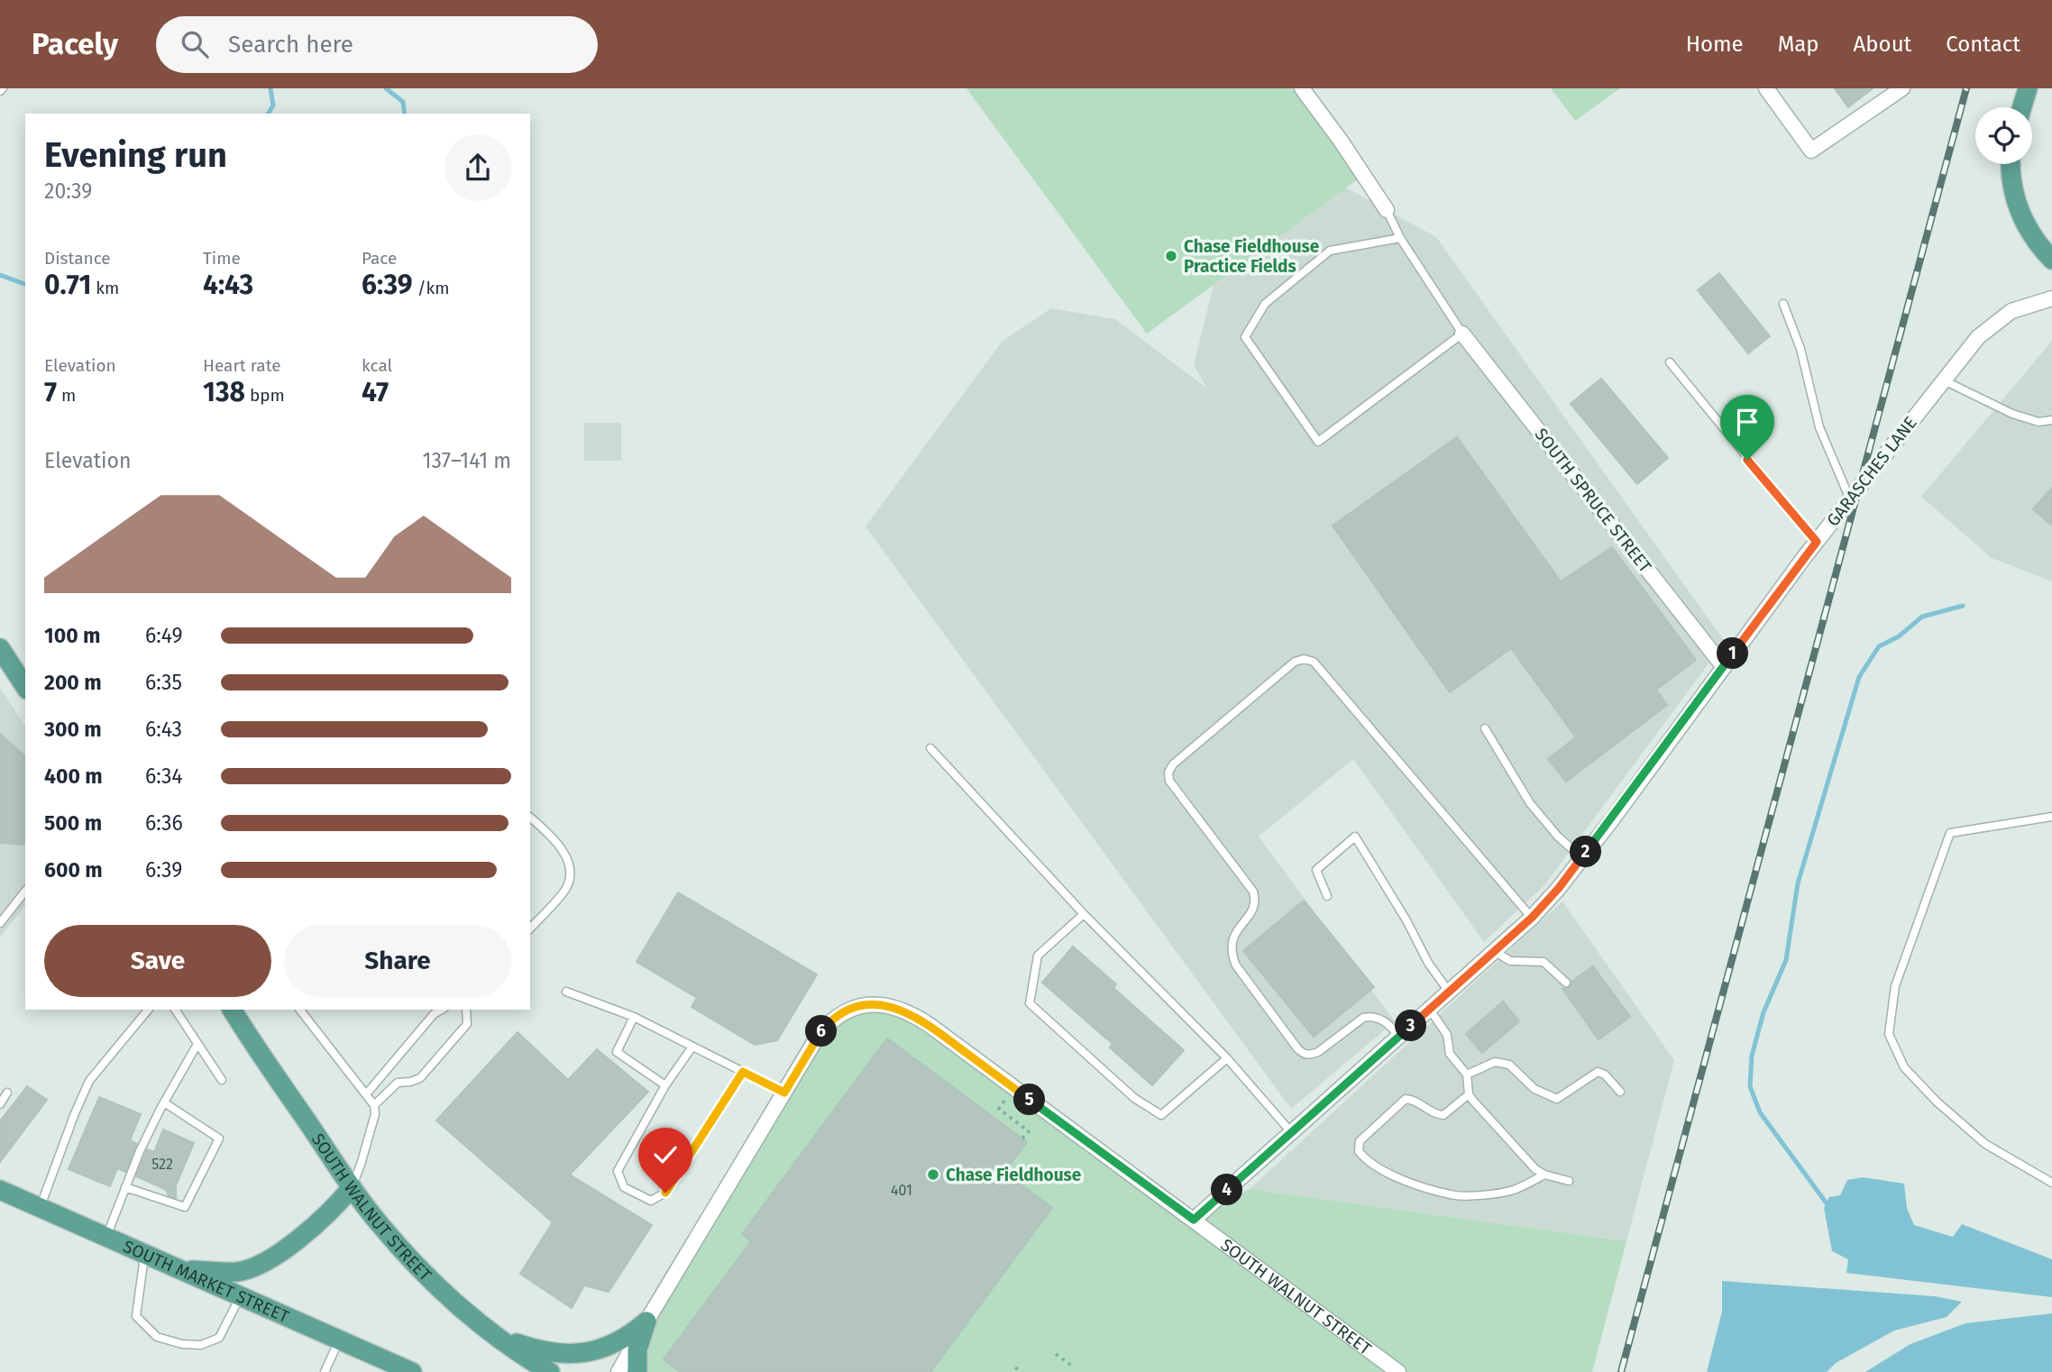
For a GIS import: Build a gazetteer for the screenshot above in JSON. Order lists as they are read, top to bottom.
{
  "streets": {
    "main road": ["SOUTH WALNUT STREET", "SOUTH MARKET STREET"],
    "street": ["GARASCHES LANE", "SOUTH SPRUCE STREET"]
  },
  "crossings": [
    ["GARASCHES LANE", "SOUTH SPRUCE STREET"],
    ["GARASCHES LANE", "SOUTH WALNUT STREET"]
  ],
  "places": ["Chase Fieldhouse Practice Fields", "Chase Fieldhouse"],
  "house_numbers": ["522", "401"],
  "page": {
    "header": "Pacely",
    "search": "Search here",
    "nav": [
      "Home",
      "Map",
      "About",
      "Contact"
    ],
    "heading": ["Evening run", "20:39"],
    "stats": [
      ["Distance", "0.71 km"],
      ["Time", "4:43"],
      ["Pace", "6:39 /km"],
      ["Elevation", "7 m"],
      ["Heart rate", "138 bpm"],
      ["kcal", "47"]
    ],
    "chart": ["Elevation", "137–141 m"],
    "list": [
      {
        "name": "100 m",
        "note": "6:49"
      },
      {
        "name": "200 m",
        "note": "6:35"
      },
      {
        "name": "300 m",
        "note": "6:43"
      },
      {
        "name": "400 m",
        "note": "6:34"
      },
      {
        "name": "500 m",
        "note": "6:36"
      },
      {
        "name": "600 m",
        "note": "6:39"
      }
    ],
    "pins": [
      "1",
      "2",
      "3",
      "6",
      "5",
      "4"
    ],
    "buttons": ["Save", "Share"]
  }
}
